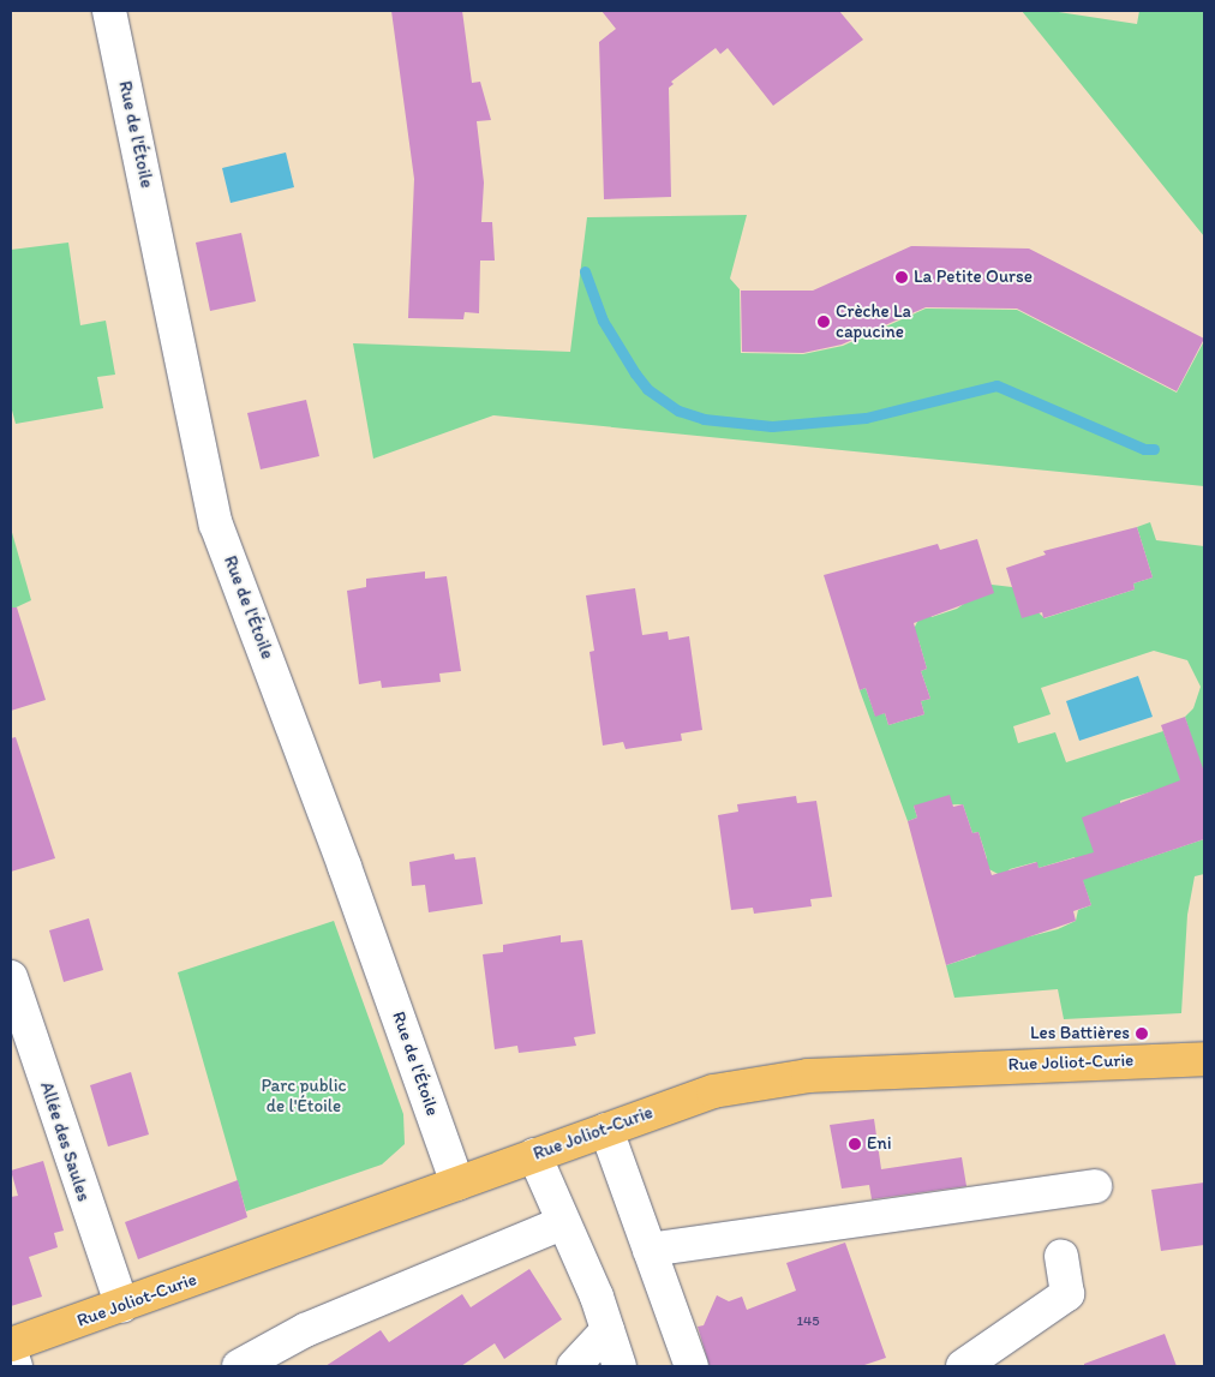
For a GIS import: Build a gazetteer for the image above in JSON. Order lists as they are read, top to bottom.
{
  "streets": {
    "main road": ["Rue Joliot-Curie"],
    "street": ["Rue de l'Étoile", "Allée des Saules"]
  },
  "crossings": [
    ["Rue de l'Étoile", "Rue Joliot-Curie"],
    ["Rue Joliot-Curie", "Allée des Saules"]
  ],
  "parks": ["Parc public de l'Étoile"],
  "places": [
    "La Petite Ourse",
    "Crèche La capucine",
    "Les Battières",
    "Eni"
  ],
  "house_numbers": ["145"]
}
